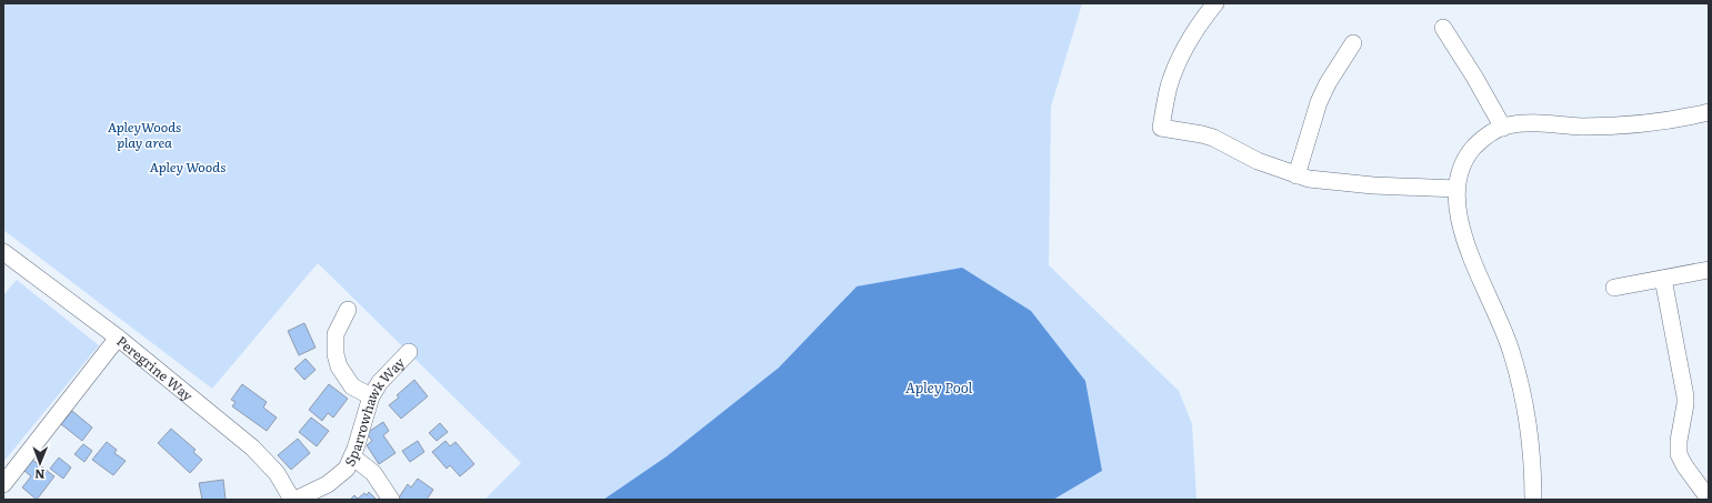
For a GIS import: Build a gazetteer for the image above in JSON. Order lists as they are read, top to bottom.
{
  "streets": {
    "street": ["Peregrine Way", "Sparrowhawk Way"]
  },
  "water": ["Apley Pool"],
  "parks": ["ApleyWoods play area", "Apley Woods"],
  "north": "bottom"
}
